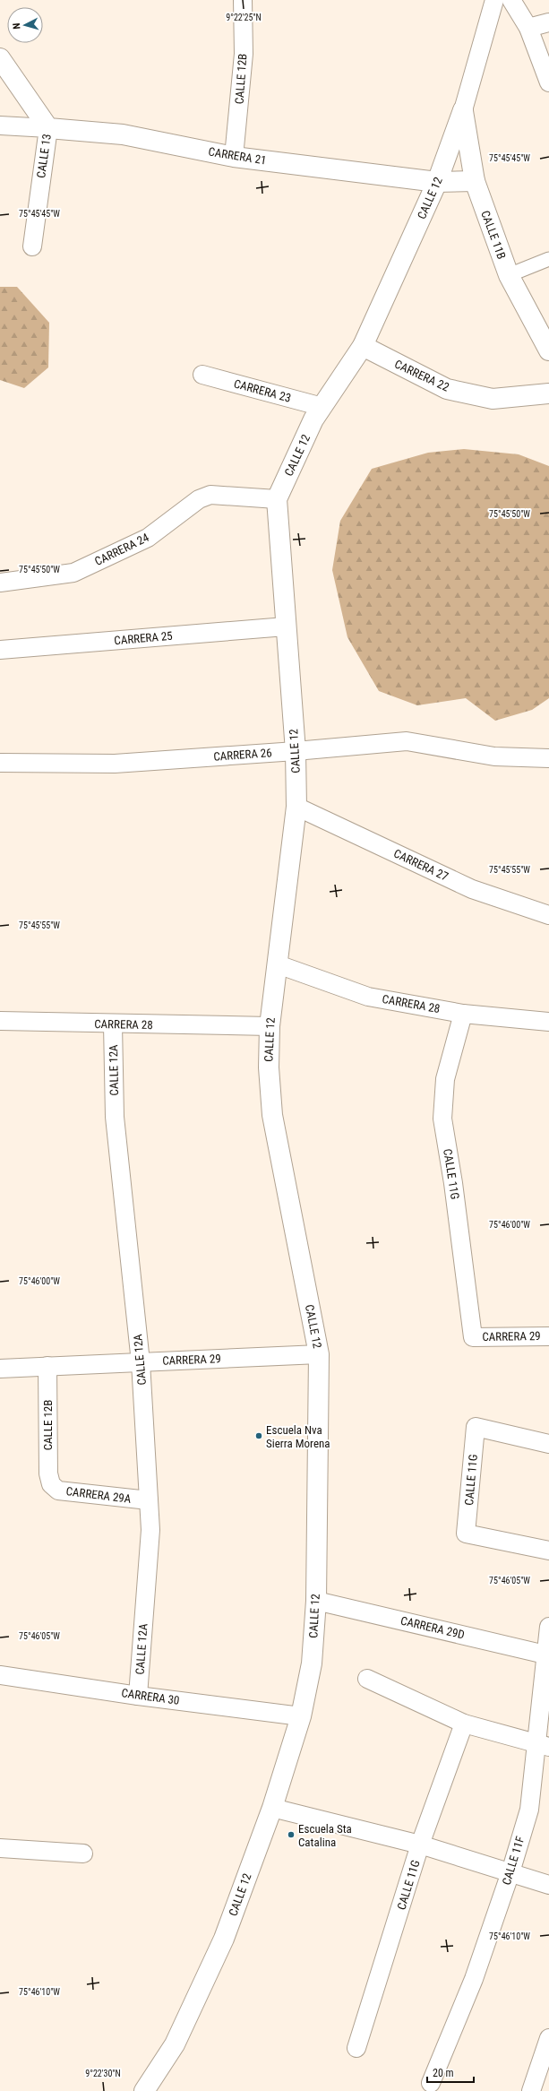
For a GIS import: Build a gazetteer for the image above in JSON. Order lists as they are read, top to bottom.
{
  "streets": {
    "street": [
      "CALLE 12B",
      "CALLE 13",
      "CARRERA 21",
      "CALLE 12",
      "CALLE 11B",
      "CARRERA 22",
      "CARRERA 23",
      "CARRERA 24",
      "CARRERA 25",
      "CARRERA 26",
      "CARRERA 27",
      "CARRERA 28",
      "CALLE 12A",
      "CALLE 11G",
      "CARRERA 29",
      "CARRERA 29A",
      "CARRERA 29D",
      "CARRERA 30",
      "CALLE 11F"
    ]
  },
  "crossings": [
    ["CALLE 12B", "CARRERA 21"],
    ["CALLE 12B", "CARRERA 29"],
    ["CALLE 12B", "CARRERA 29A"],
    ["CALLE 13", "CARRERA 21"],
    ["CARRERA 21", "CALLE 12"],
    ["CARRERA 21", "CALLE 11B"],
    ["CALLE 12", "CALLE 11B"],
    ["CALLE 12", "CARRERA 22"],
    ["CALLE 12", "CARRERA 23"],
    ["CALLE 12", "CARRERA 24"],
    ["CALLE 12", "CARRERA 25"],
    ["CALLE 12", "CARRERA 26"],
    ["CALLE 12", "CARRERA 27"],
    ["CALLE 12", "CARRERA 28"],
    ["CALLE 12", "CARRERA 29"],
    ["CALLE 12", "CARRERA 29D"],
    ["CALLE 12", "CARRERA 30"],
    ["CARRERA 28", "CALLE 12A"],
    ["CARRERA 28", "CALLE 11G"],
    ["CALLE 12A", "CARRERA 29"],
    ["CALLE 12A", "CARRERA 29A"],
    ["CALLE 12A", "CARRERA 30"],
    ["CALLE 11G", "CARRERA 29"],
    ["CARRERA 29D", "CALLE 11F"]
  ],
  "places": ["Escuela Nva Sierra Morena", "Escuela Sta Catalina"],
  "scale_bar": "20 m",
  "north": "left",
  "coordinates": [
    "9°22'25\"N",
    "75°45'45\"W",
    "75°45'50\"W",
    "75°45'55\"W",
    "75°46'00\"W",
    "75°46'05\"W",
    "75°46'10\"W",
    "9°22'30\"N"
  ]
}
